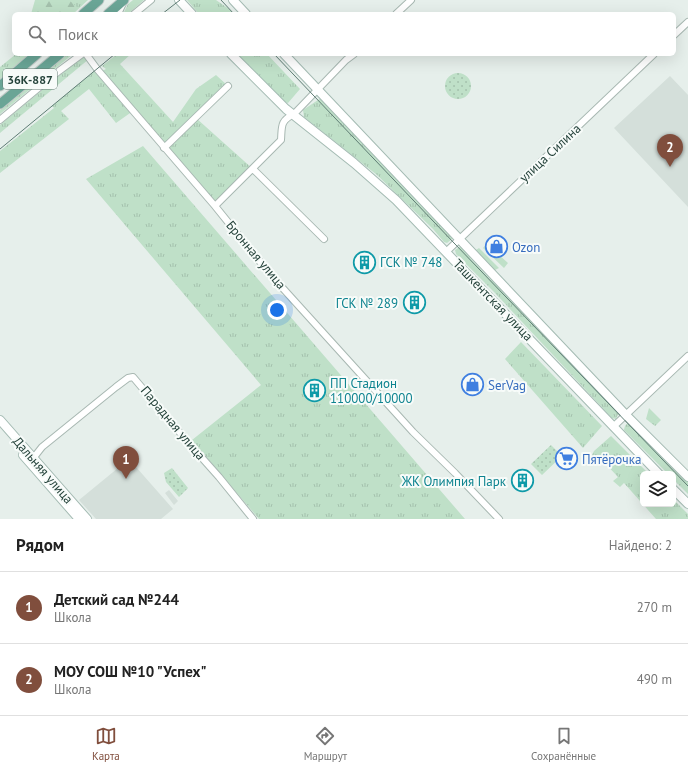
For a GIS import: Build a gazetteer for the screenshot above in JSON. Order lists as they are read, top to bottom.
{
  "streets": {
    "main road": ["36К-887", "Ташкентская улица", "Дальняя улица"],
    "street": ["улица Силина", "Бронная улица", "Парадная улица"]
  },
  "crossings": [
    ["улица Силина", "Ташкентская улица"],
    ["Парадная улица", "Дальняя улица"]
  ],
  "places": {
    "shop": ["Ozon", "SerVag"],
    "building": [
      "ГСК № 748",
      "ГСК № 289",
      "ПП Стадион 110000/10000",
      "ЖК Олимпия Парк"
    ],
    "supermarket": ["Пятёрочка"]
  },
  "page": {
    "search": "Поиск",
    "pins": ["2", "1"],
    "heading": ["Рядом", "Найдено: 2"],
    "list": [
      {
        "mark": "1",
        "name": "Детский сад №244",
        "note": "Школа",
        "value": "270 m"
      },
      {
        "mark": "2",
        "name": "МОУ СОШ №10 \"Успех\"",
        "note": "Школа",
        "value": "490 m"
      }
    ],
    "nav": ["Карта", "Маршрут", "Сохранённые"]
  }
}
